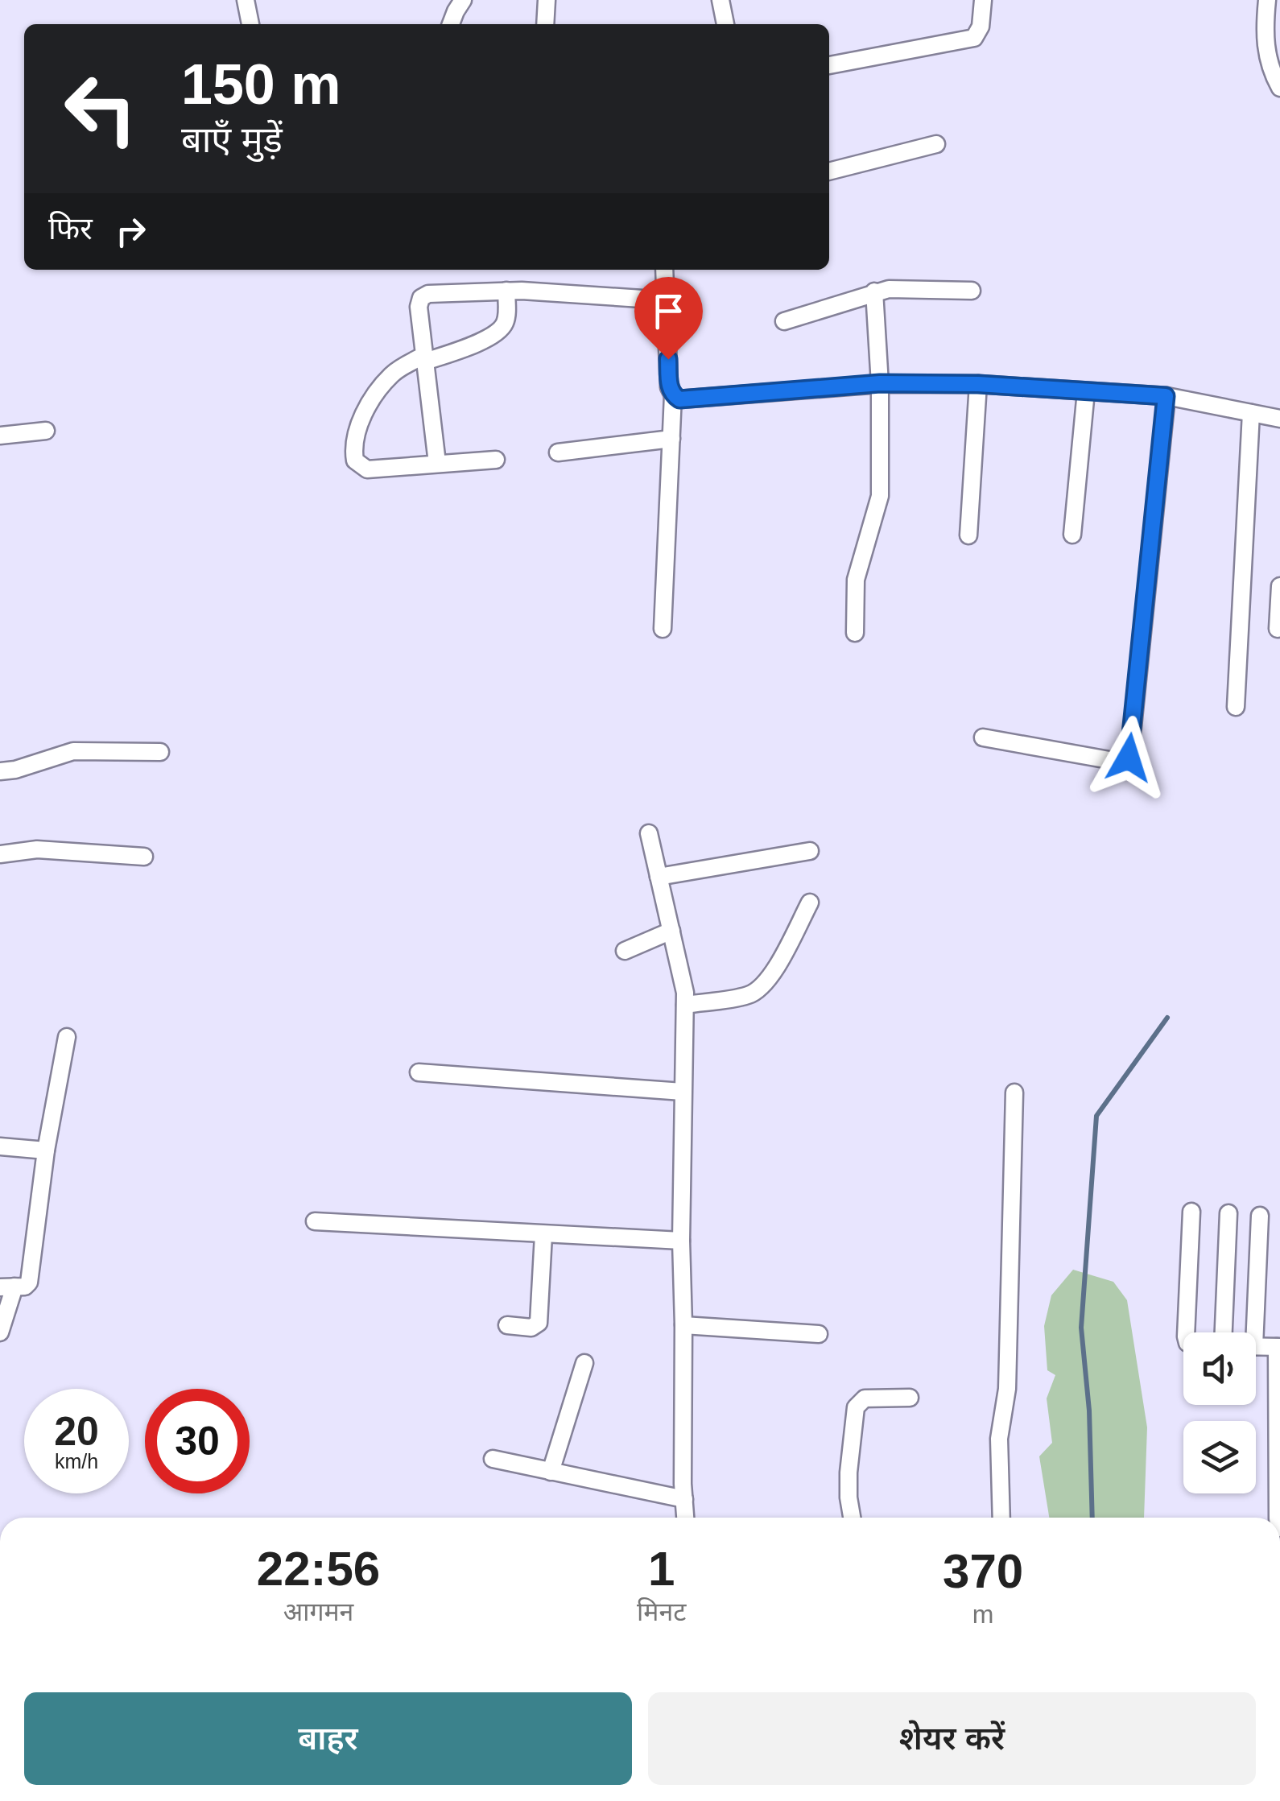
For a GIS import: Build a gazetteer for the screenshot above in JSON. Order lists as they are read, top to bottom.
{
  "page": {
    "turn": ["150 m", "बाएँ मुड़ें"],
    "then": "फिर",
    "speed": "20 km/h",
    "limit": "30",
    "eta": [
      "22:56",
      "आगमन",
      "1",
      "मिनट",
      "370",
      "m"
    ],
    "buttons": ["बाहर", "शेयर करें"]
  }
}
